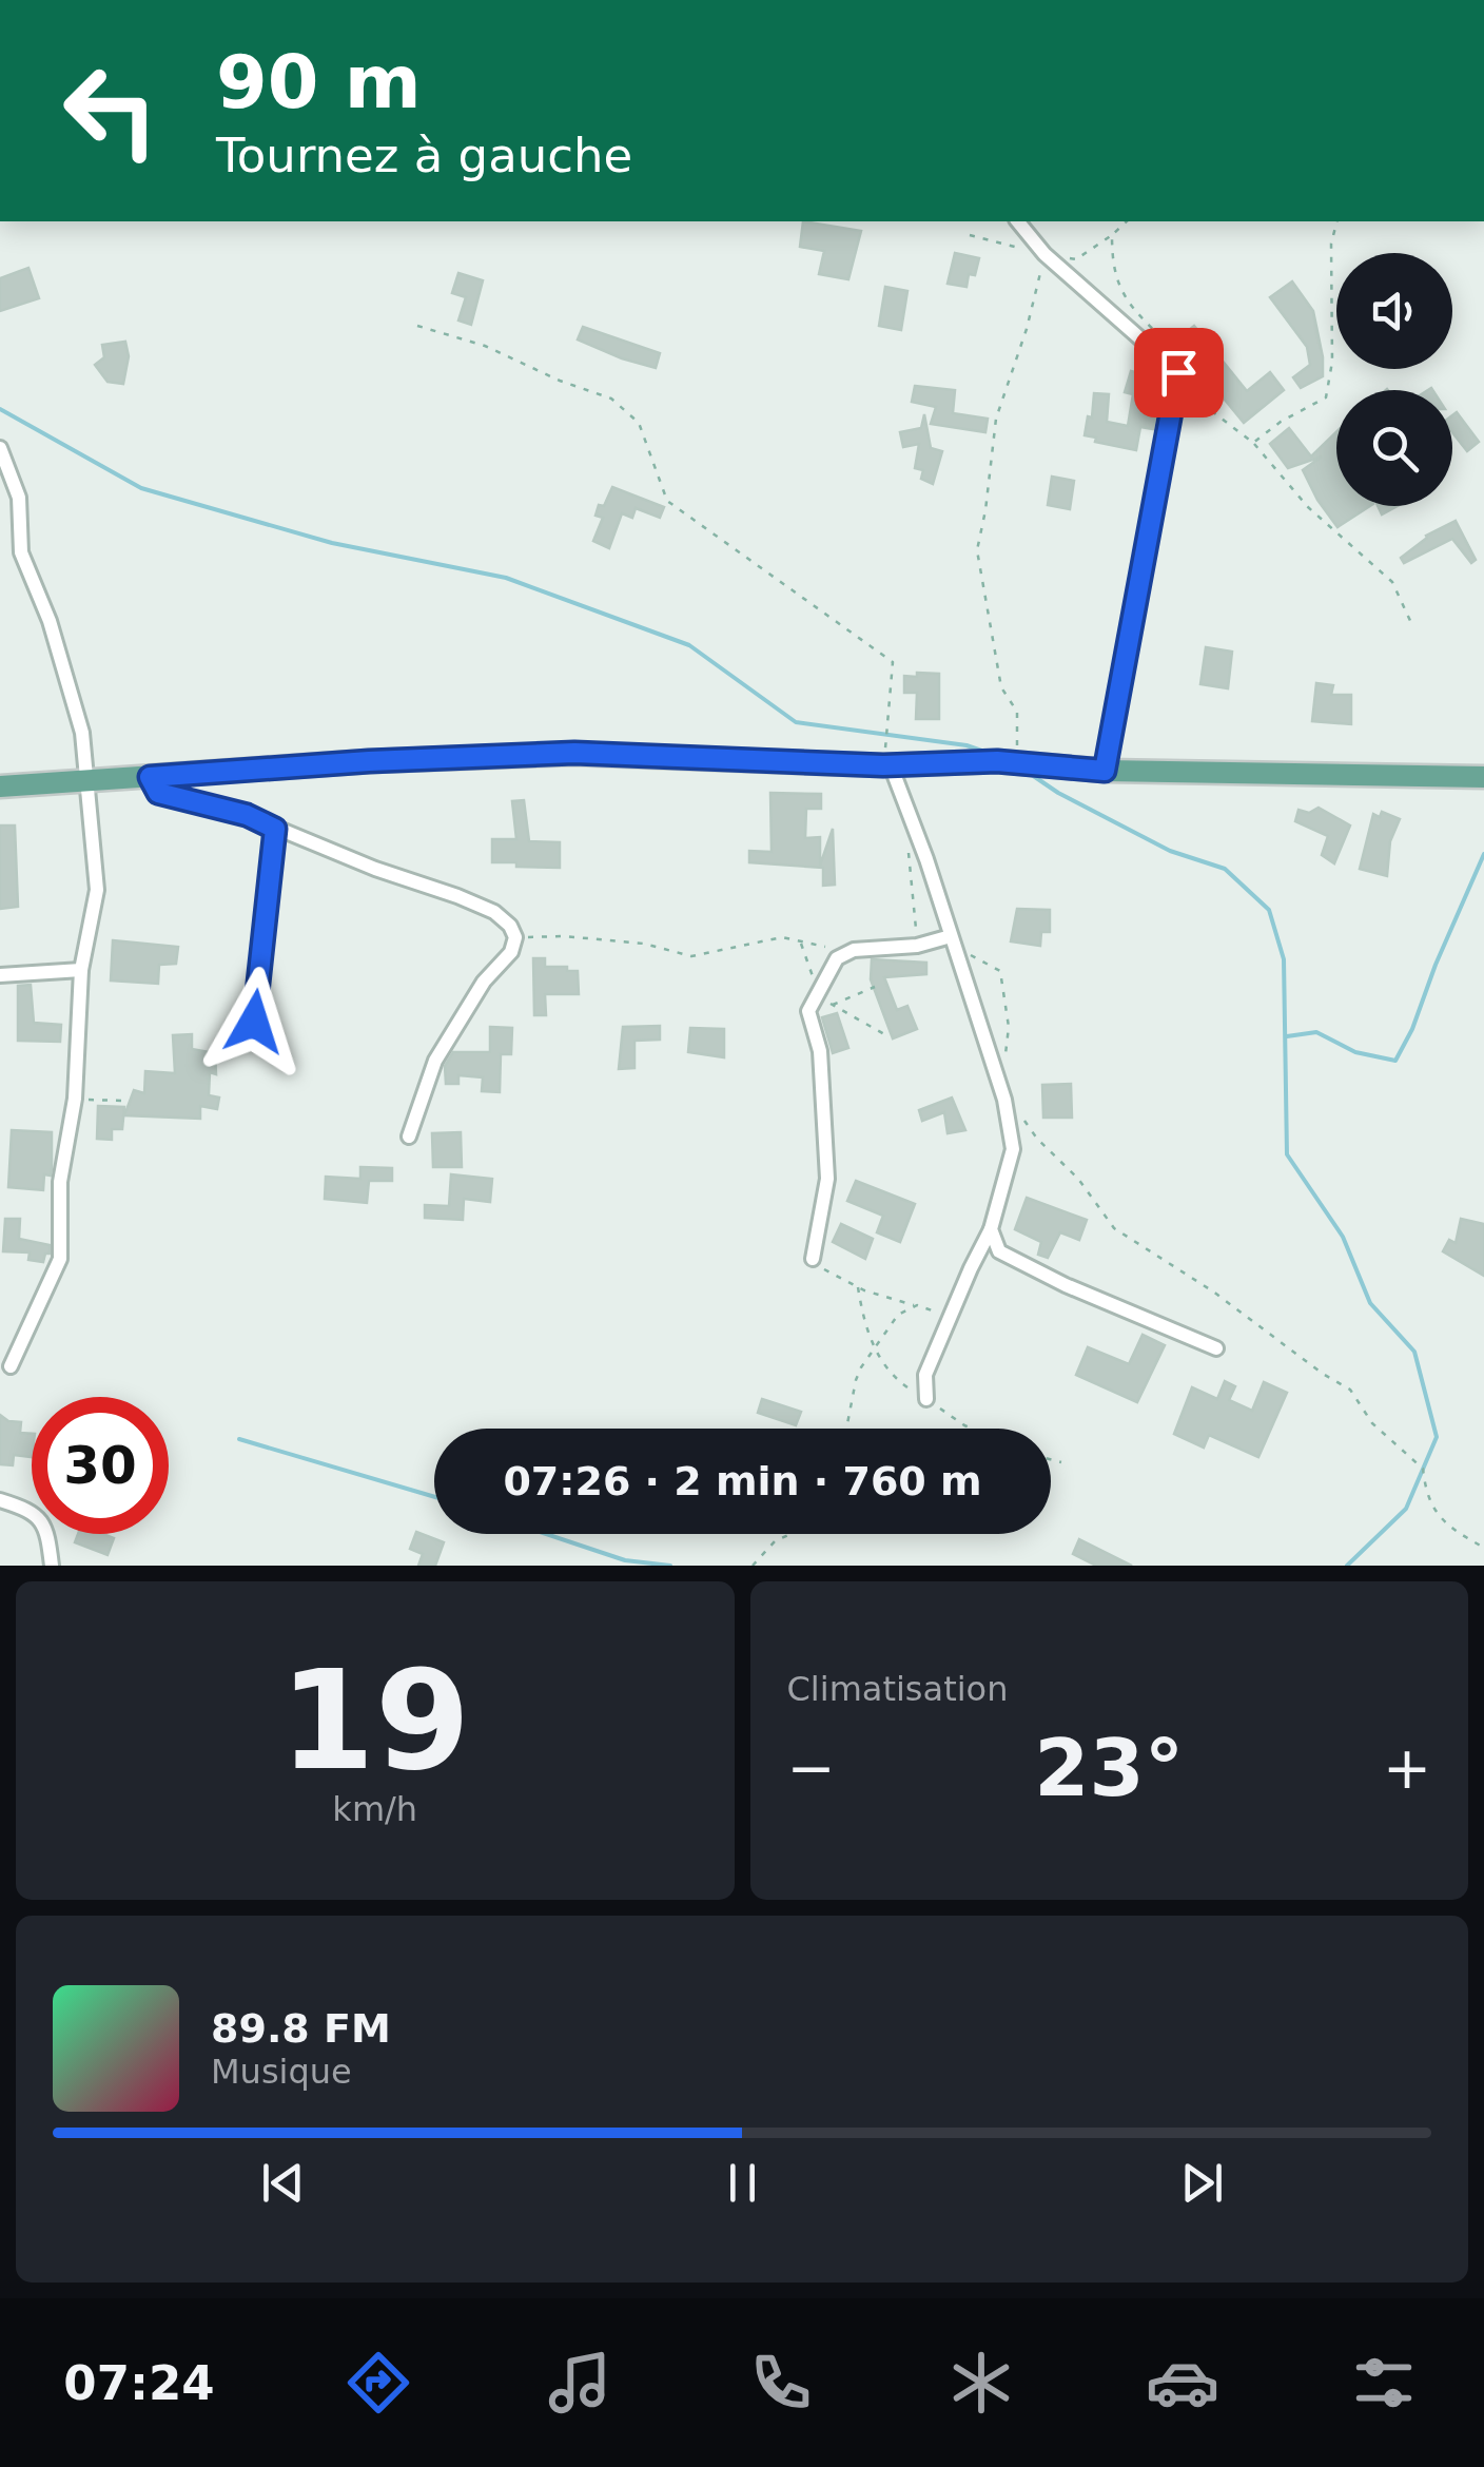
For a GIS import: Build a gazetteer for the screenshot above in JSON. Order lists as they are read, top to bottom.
{
  "page": {
    "turn": ["90 m", "Tournez à gauche"],
    "limit": "30",
    "trip": "07:26 · 2 min · 760 m",
    "tile": [
      ["19", "km/h"],
      "Climatisation"
    ],
    "heat": ["−", "23°", "+"],
    "song": ["89.8 FM", "Musique"],
    "tabs": "07:24"
  }
}
